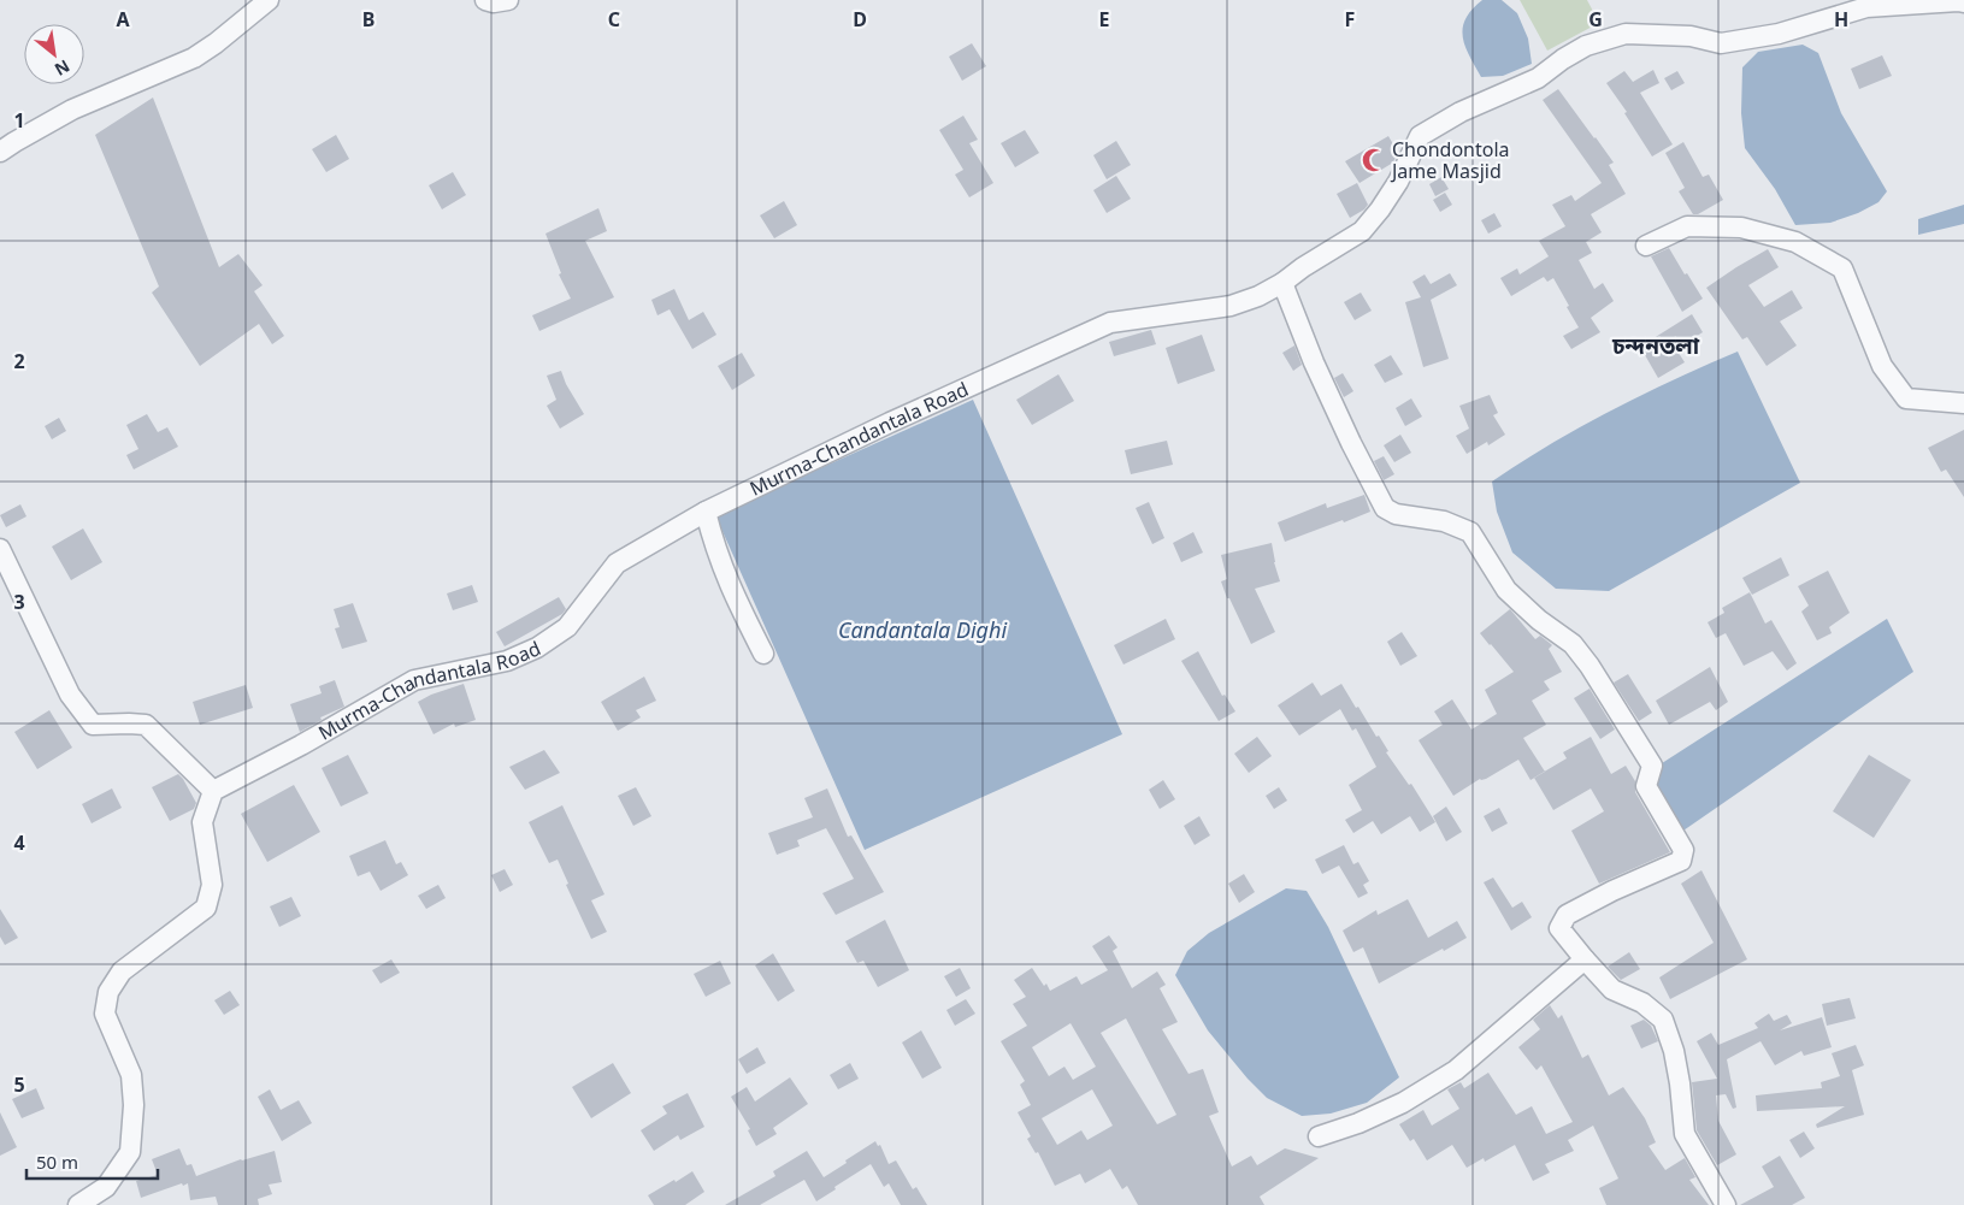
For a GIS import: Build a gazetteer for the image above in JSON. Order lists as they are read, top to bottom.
{
  "streets": {
    "street": ["Murma-Chandantala Road"]
  },
  "districts": ["চন্দনতলা"],
  "water": ["Candantala Dighi"],
  "places": {
    "mosque": ["Chondontola Jame Masjid"]
  },
  "scale_bar": "50 m",
  "north": "bottom right",
  "grid": {
    "columns": [
      "A",
      "B",
      "C",
      "D",
      "E",
      "F",
      "G",
      "H"
    ],
    "rows": [
      "1",
      "2",
      "3",
      "4",
      "5"
    ]
  }
}
